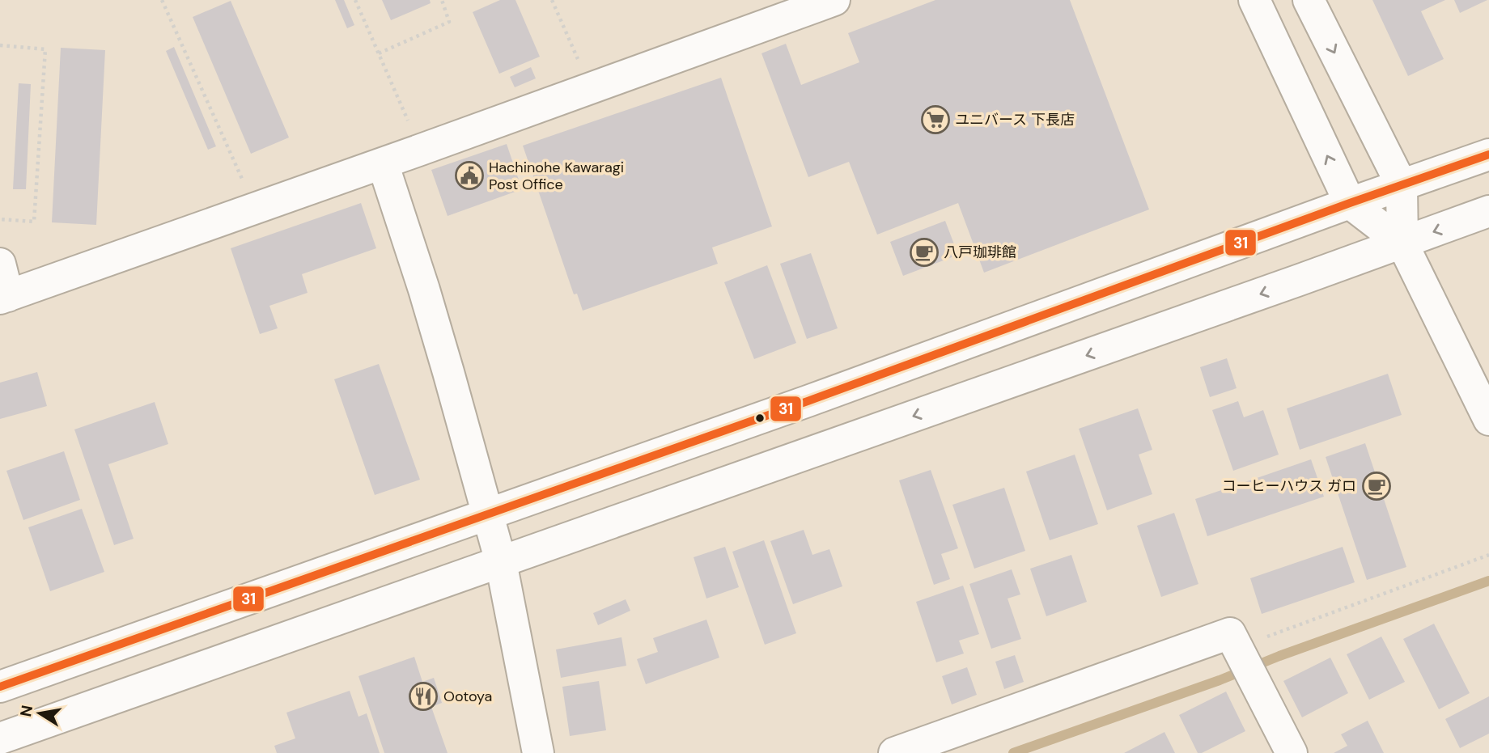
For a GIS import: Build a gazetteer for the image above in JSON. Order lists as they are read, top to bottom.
{
  "places": {
    "supermarket": ["ユニバース 下長店"],
    "public building": ["Hachinohe Kawaragi Post Office"],
    "cafe": ["八戸珈琲館", "コーヒーハウス ガロ"],
    "restaurant": ["Ootoya"]
  },
  "lines": ["transit line 31"],
  "north": "left"
}
